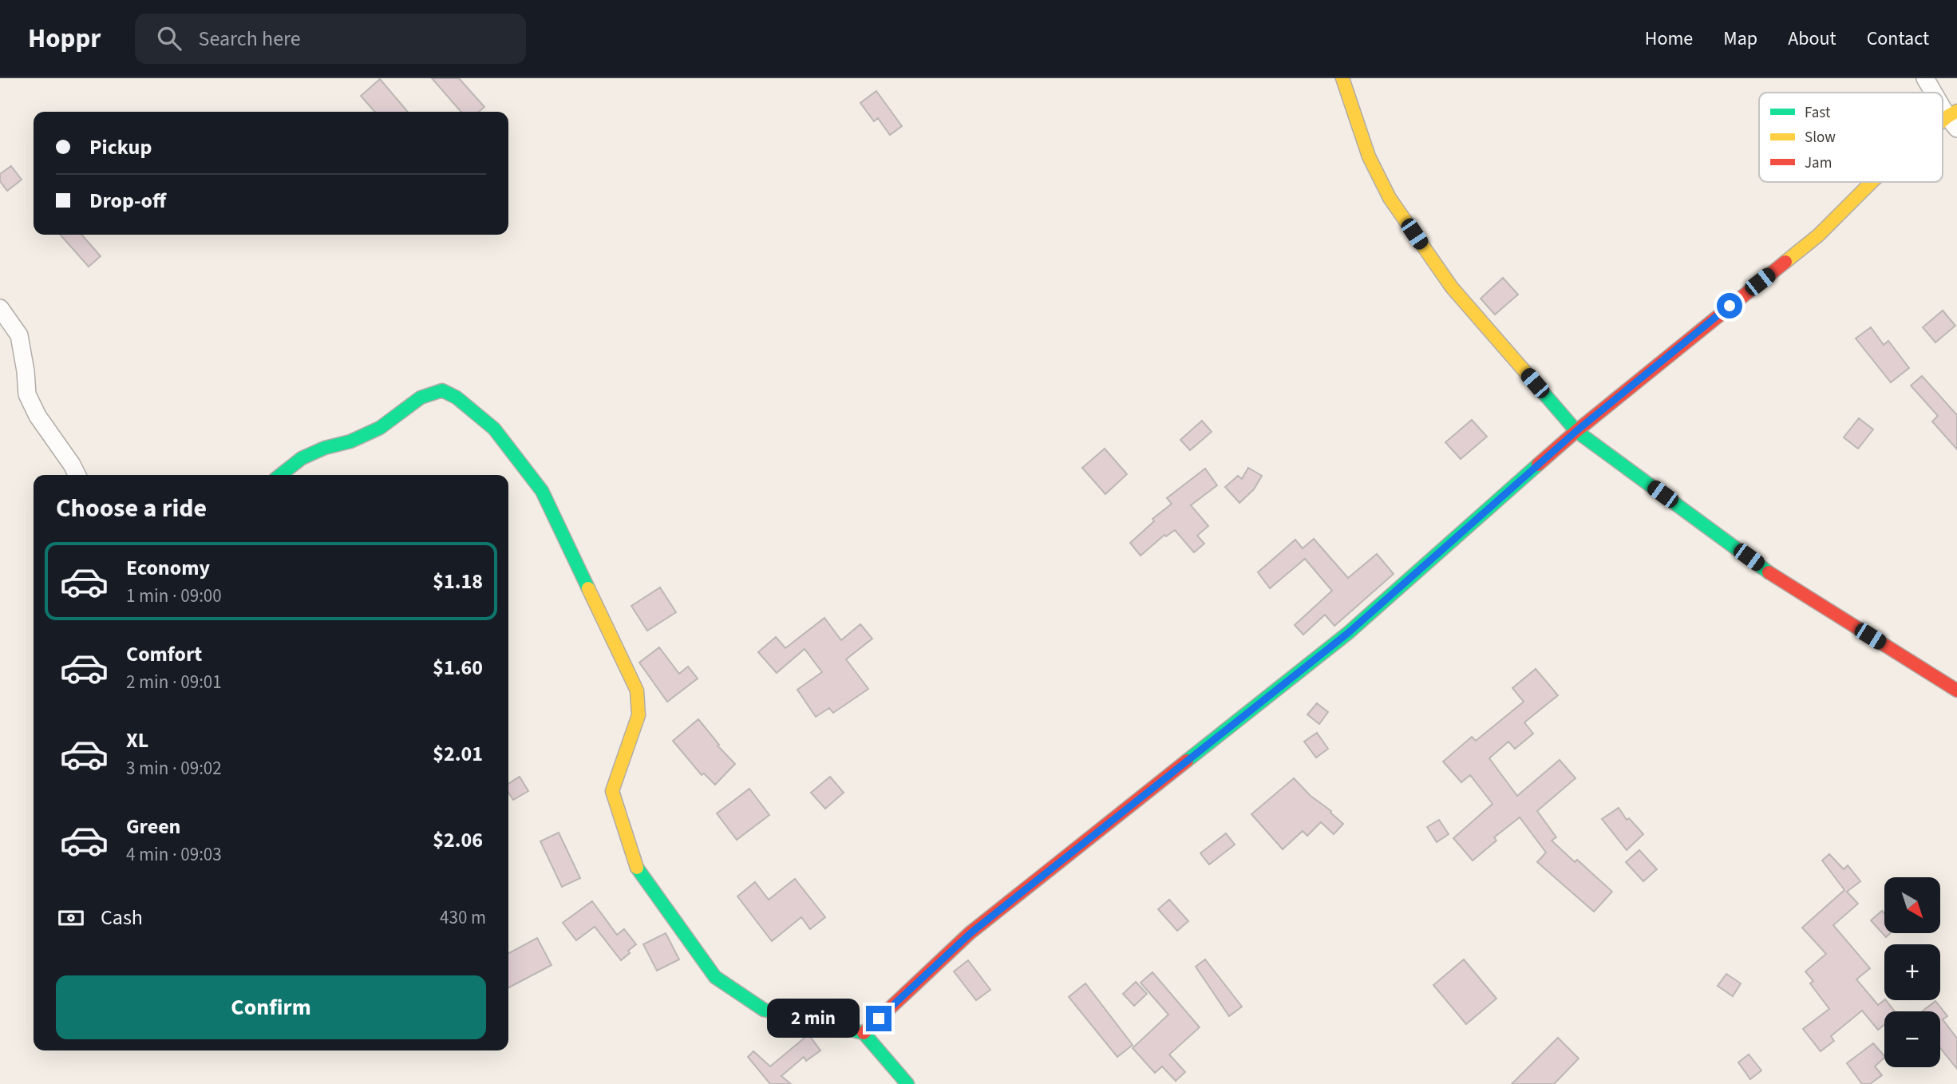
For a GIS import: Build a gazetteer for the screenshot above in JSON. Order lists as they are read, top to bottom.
{
  "legend": ["Fast", "Slow", "Jam"],
  "north": "bottom right",
  "page": {
    "header": "Hoppr",
    "search": "Search here",
    "nav": [
      "Home",
      "Map",
      "About",
      "Contact"
    ],
    "banner": ["Pickup", "Drop-off"],
    "heading": "Choose a ride",
    "list": [
      {
        "name": "Economy",
        "note": "1 min · 09:00",
        "value": "$1.18"
      },
      {
        "name": "Comfort",
        "note": "2 min · 09:01",
        "value": "$1.60"
      },
      {
        "name": "XL",
        "note": "3 min · 09:02",
        "value": "$2.01"
      },
      {
        "name": "Green",
        "note": "4 min · 09:03",
        "value": "$2.06"
      }
    ],
    "map_buttons": ["+", "−"],
    "pay": ["Cash", "430 m"],
    "buttons": "Confirm",
    "bubble": "2 min"
  }
}
